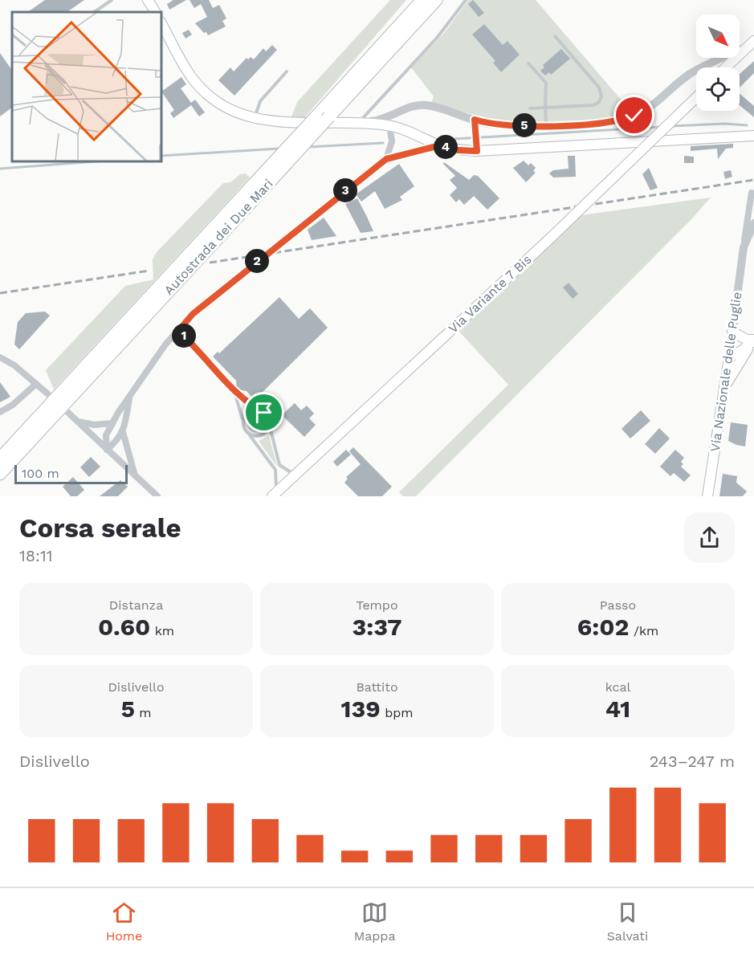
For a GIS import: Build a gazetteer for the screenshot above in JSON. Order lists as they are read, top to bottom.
{
  "streets": {
    "highway": ["Autostrada dei Due Mari"],
    "main road": ["Via Variante 7 Bis", "Via Nazionale delle Puglie"]
  },
  "scale_bar": "100 m",
  "north": "bottom right",
  "page": {
    "pins": [
      "5",
      "4",
      "3",
      "2",
      "1"
    ],
    "scale": "100 m",
    "heading": ["Corsa serale", "18:11"],
    "stats": [
      ["Distanza", "0.60 km"],
      ["Tempo", "3:37"],
      ["Passo", "6:02 /km"],
      ["Dislivello", "5 m"],
      ["Battito", "139 bpm"],
      ["kcal", "41"]
    ],
    "chart": ["Dislivello", "243–247 m"],
    "tabs": ["Home", "Mappa", "Salvati"]
  }
}
